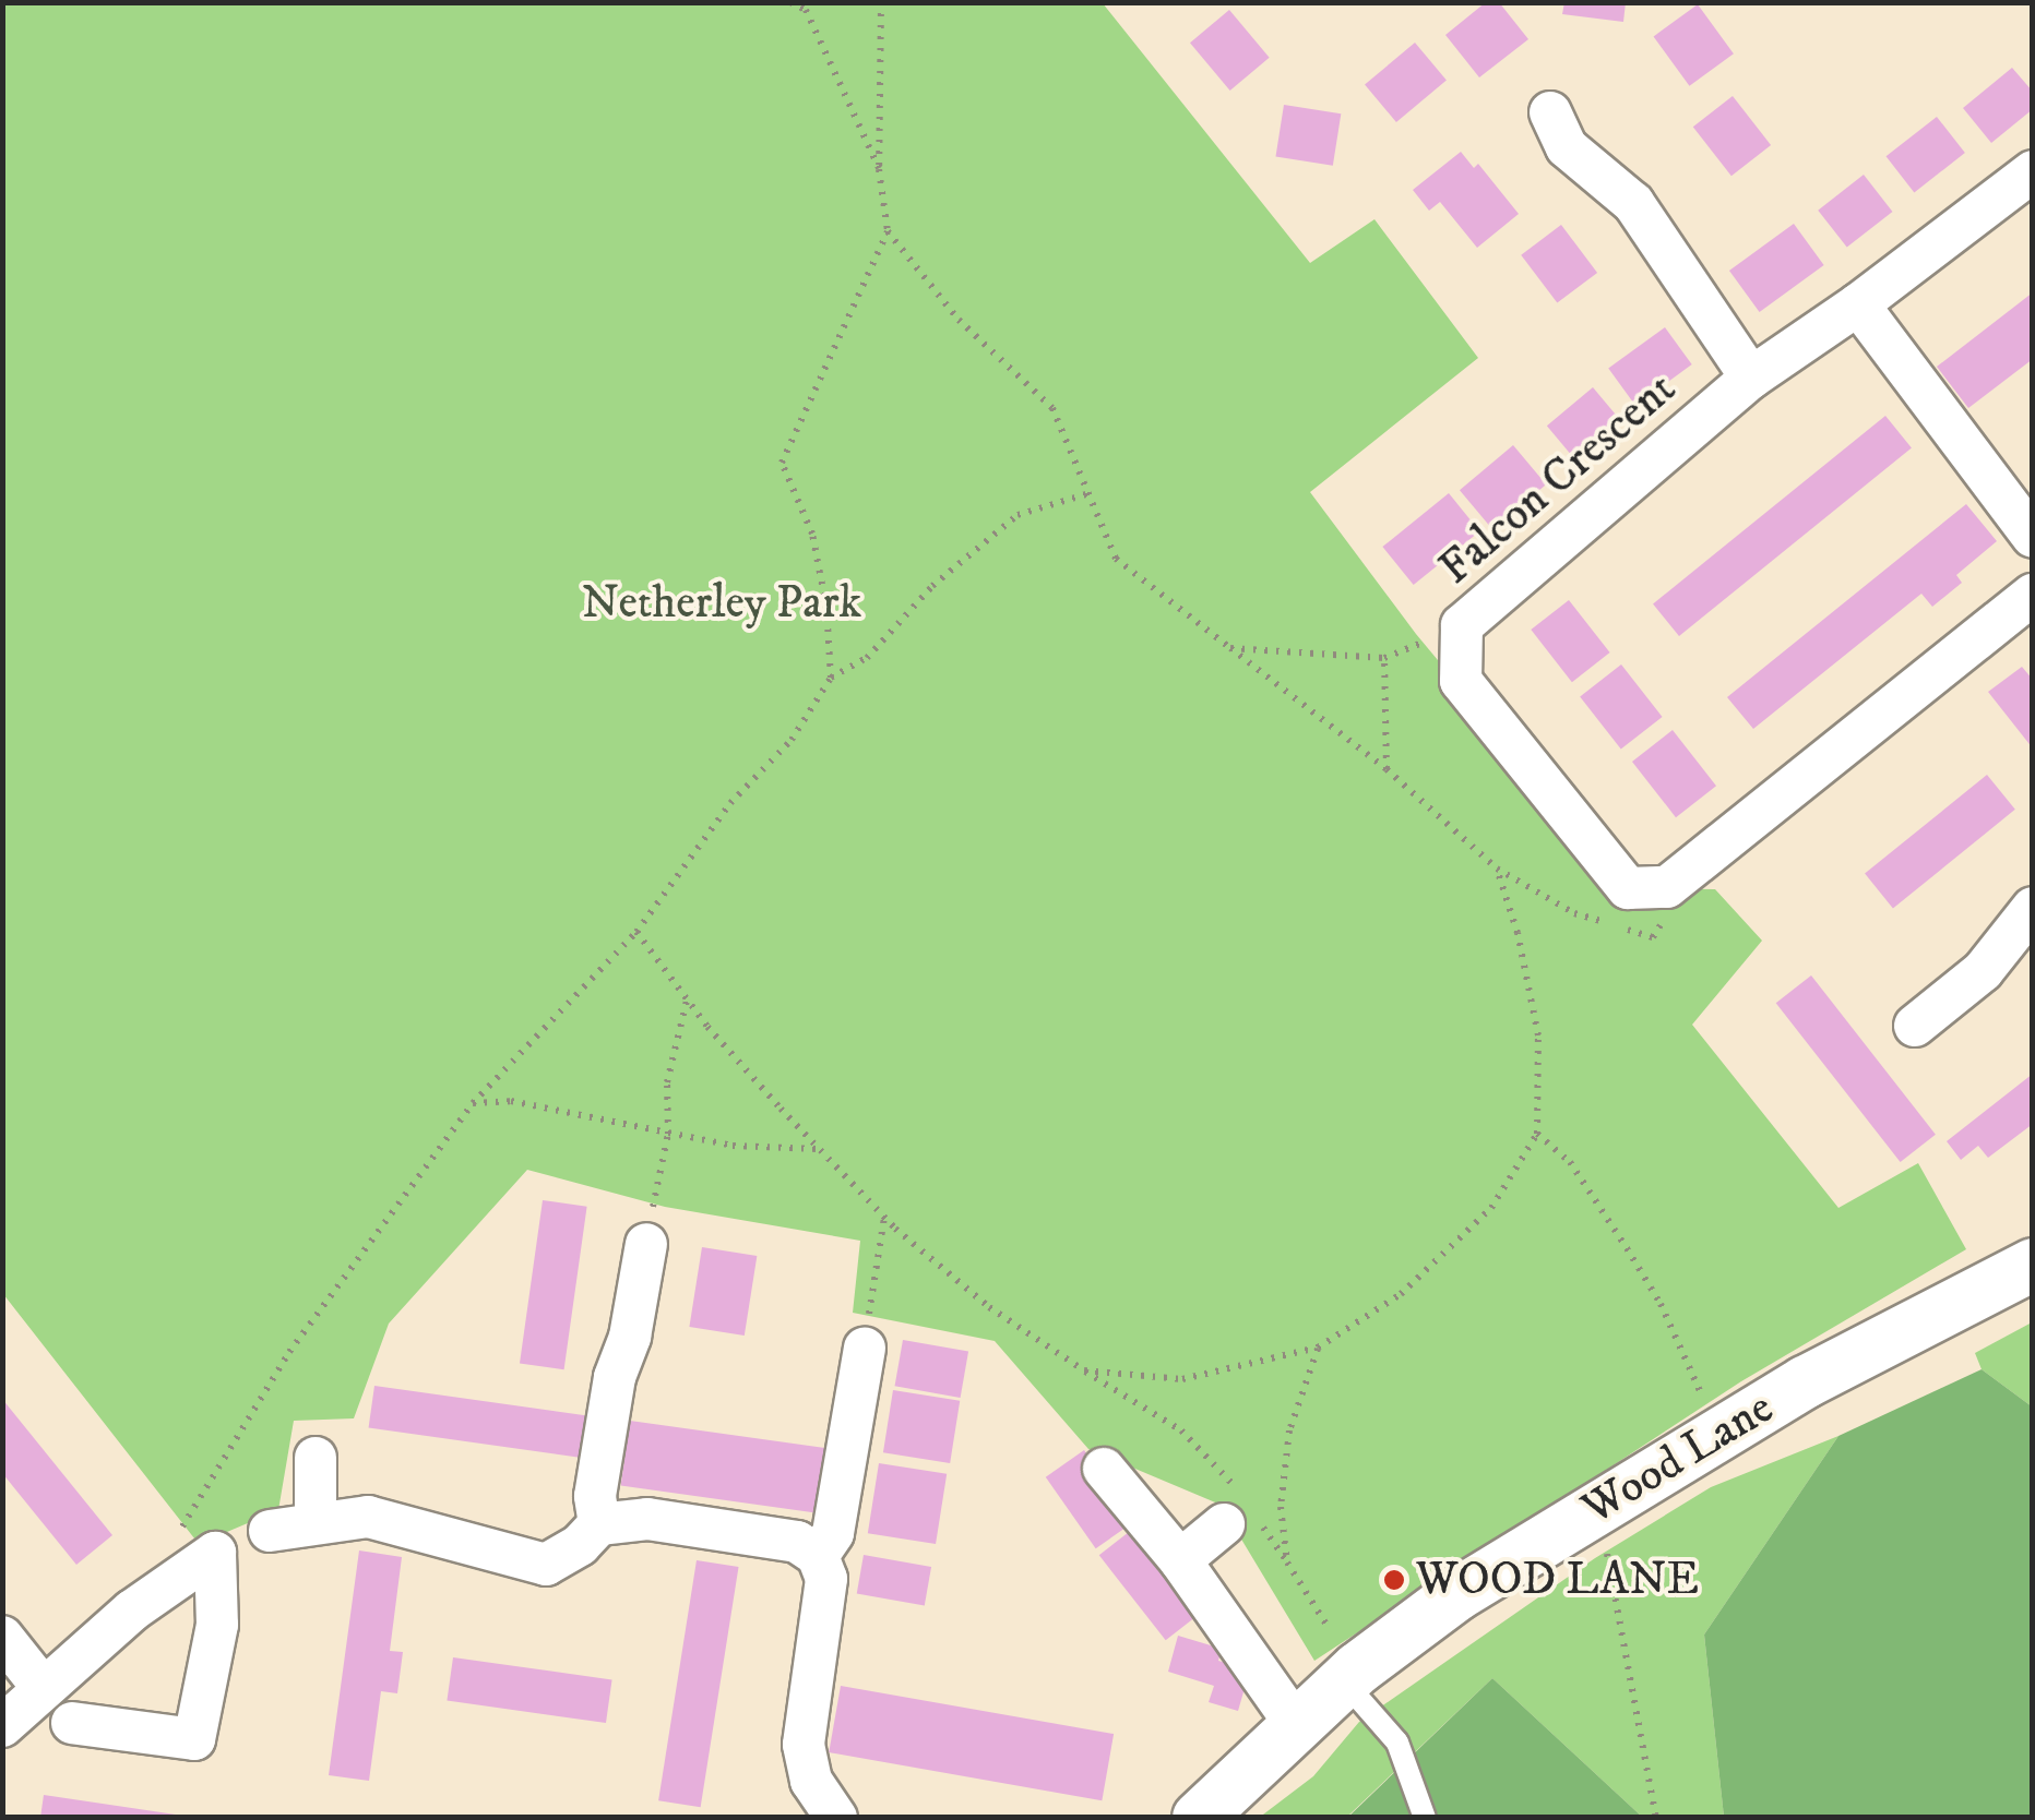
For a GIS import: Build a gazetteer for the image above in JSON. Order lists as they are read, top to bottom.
{
  "streets": {
    "street": ["Falcon Crescent", "Wood Lane"]
  },
  "parks": ["Netherley Park"],
  "places": ["WOOD LANE"]
}
